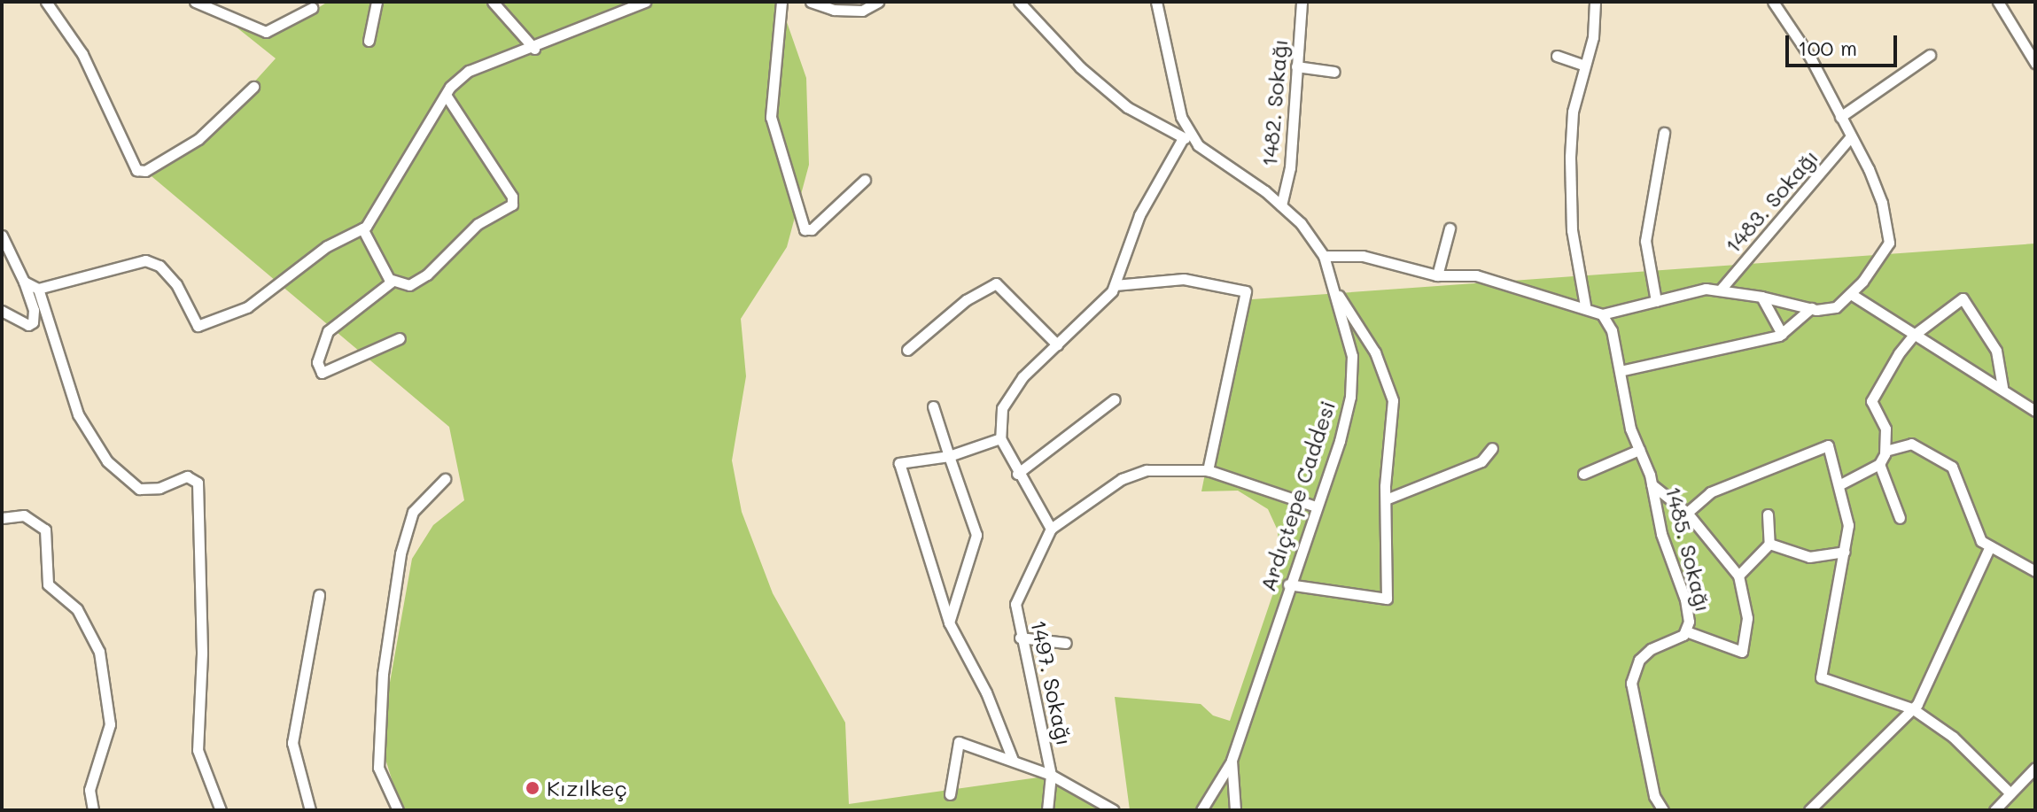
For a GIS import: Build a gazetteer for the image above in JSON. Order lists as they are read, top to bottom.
{
  "streets": {
    "street": [
      "1482. Sokağı",
      "1483. Sokağı",
      "Ardıçtepe Caddesi",
      "1485. Sokağı",
      "1497. Sokağı"
    ]
  },
  "crossings": [
    ["1482. Sokağı", "Ardıçtepe Caddesi"]
  ],
  "places": ["Kızılkeç"],
  "scale_bar": "100 m"
}
